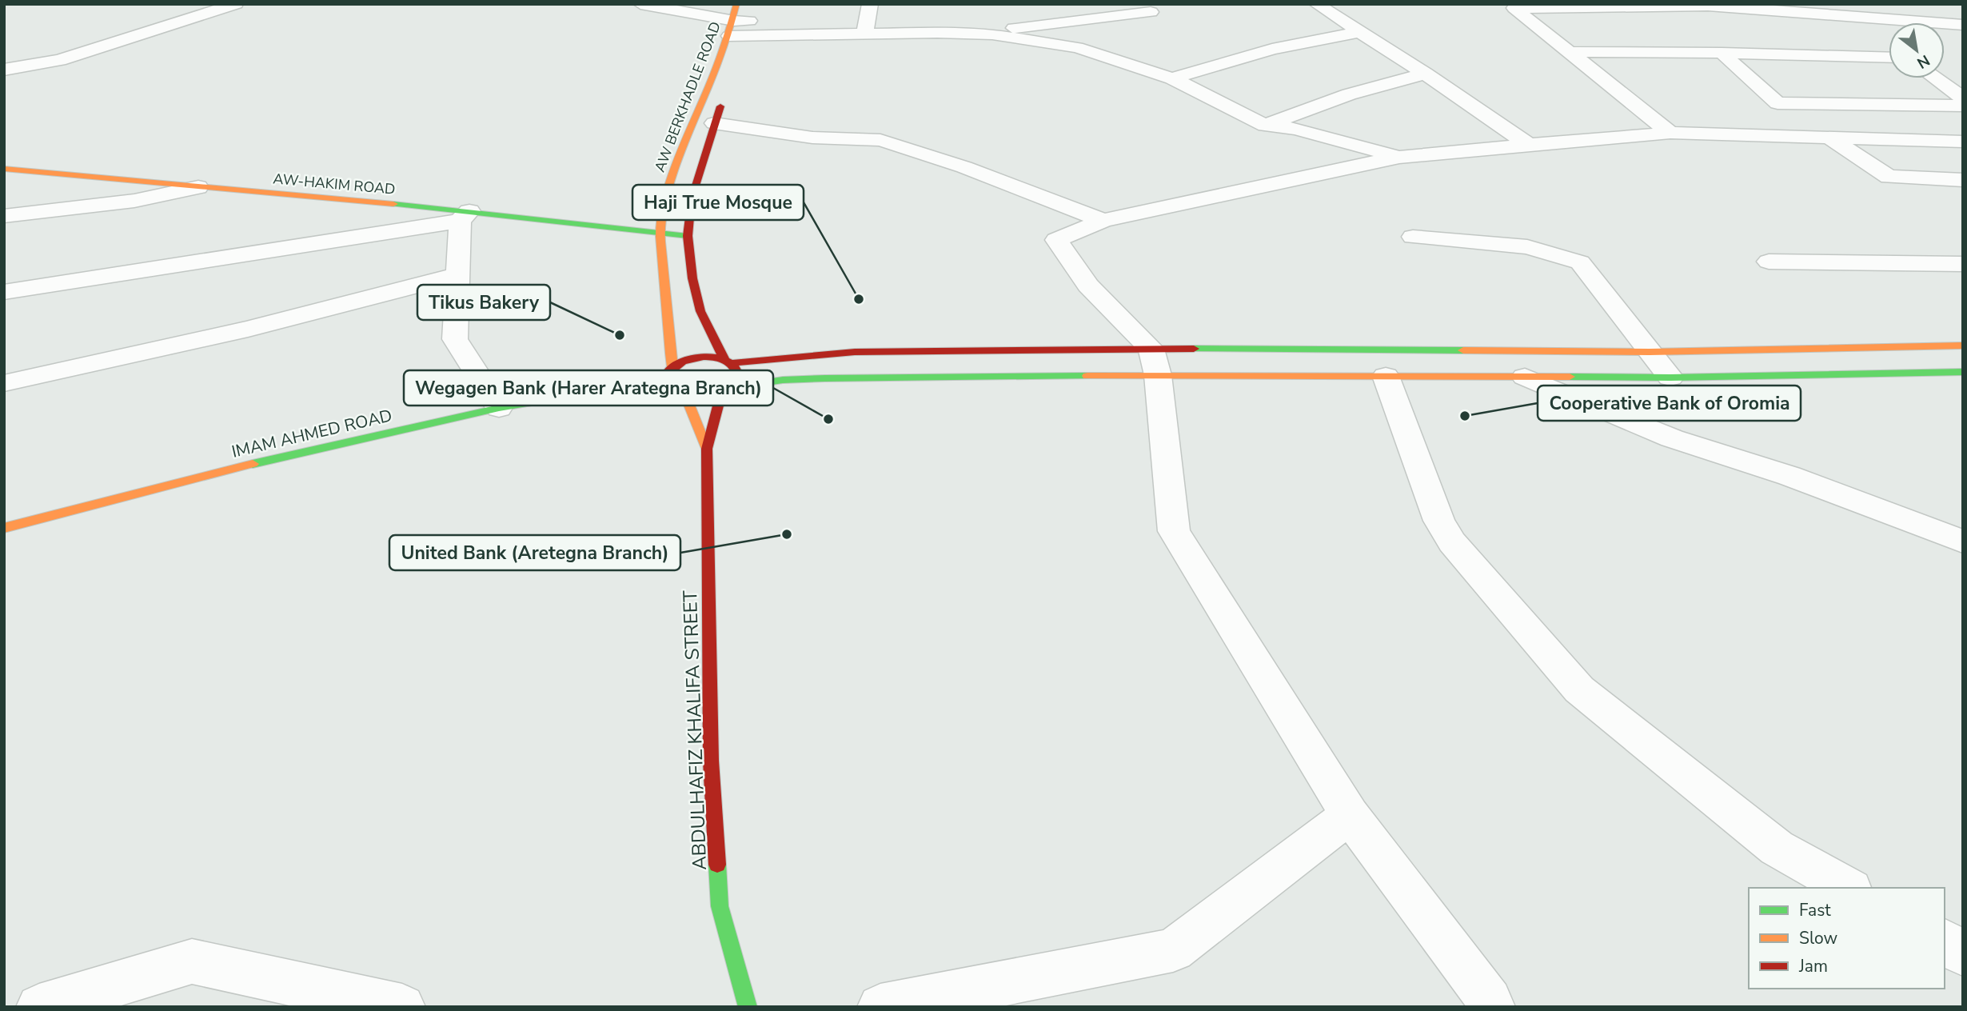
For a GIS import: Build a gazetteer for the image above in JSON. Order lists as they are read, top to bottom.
{
  "streets": {
    "main road": [
      "AW BERKHADLE ROAD",
      "AW-HAKIM ROAD",
      "IMAM AHMED ROAD",
      "ABDULHAFIZ KHALIFA STREET"
    ]
  },
  "crossings": [
    ["AW BERKHADLE ROAD", "AW-HAKIM ROAD"]
  ],
  "places": [
    "Haji True Mosque",
    "Tikus Bakery",
    "Cooperative Bank of Oromia",
    "Wegagen Bank (Harer Arategna Branch)",
    "United Bank (Aretegna Branch)"
  ],
  "legend": ["Fast", "Slow", "Jam"],
  "north": "bottom right"
}
